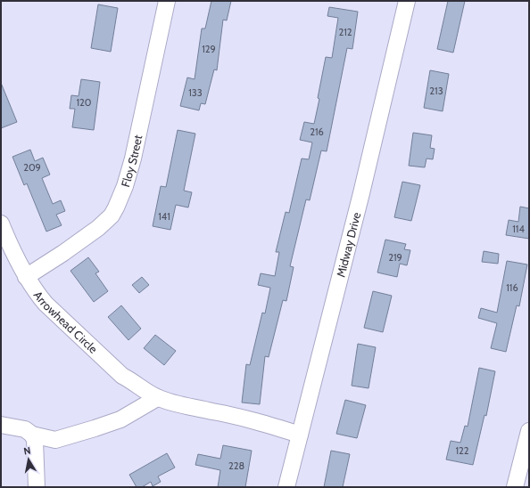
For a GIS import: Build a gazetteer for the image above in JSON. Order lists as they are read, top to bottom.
{
  "streets": {
    "street": ["Floy Street", "Midway Drive", "Arrowhead Circle"]
  },
  "crossings": [
    ["Floy Street", "Arrowhead Circle"],
    ["Midway Drive", "Arrowhead Circle"]
  ],
  "house_numbers": [
    "212",
    "129",
    "213",
    "133",
    "120",
    "216",
    "209",
    "141",
    "114",
    "219",
    "116",
    "122",
    "228"
  ],
  "north": "top"
}
